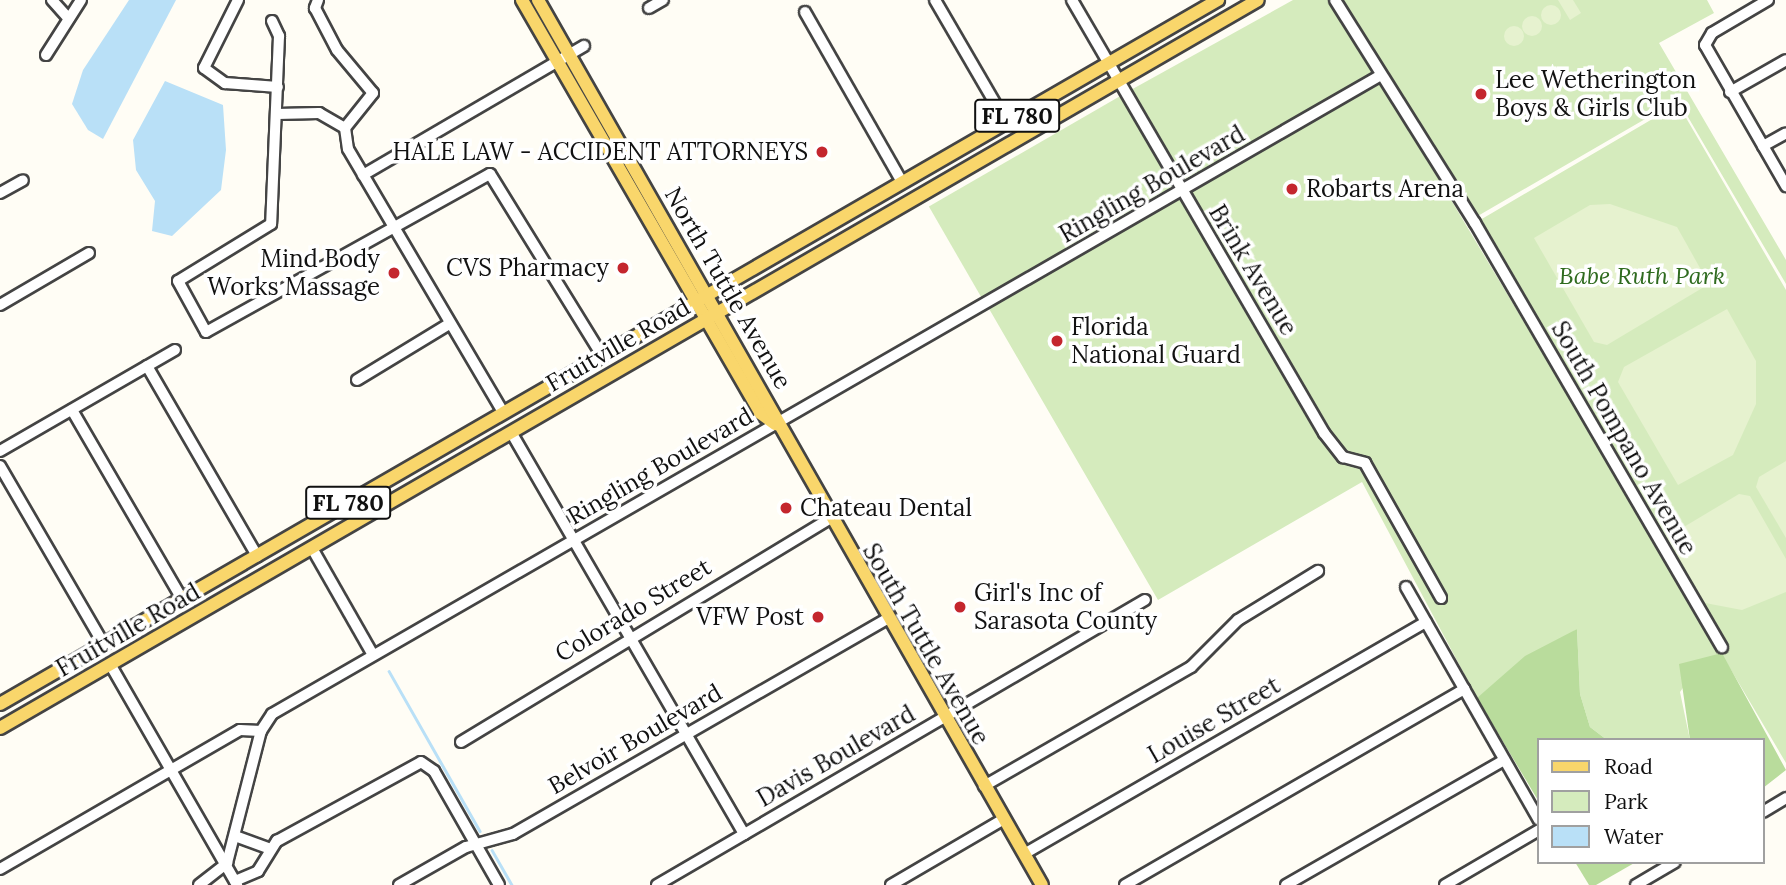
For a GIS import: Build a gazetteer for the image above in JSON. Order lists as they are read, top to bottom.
{
  "streets": {
    "main road": [
      "FL 780",
      "North Tuttle Avenue",
      "Fruitville Road",
      "South Tuttle Avenue"
    ],
    "street": [
      "Ringling Boulevard",
      "Brink Avenue",
      "South Pompano Avenue",
      "Colorado Street",
      "Louise Street",
      "Belvoir Boulevard",
      "Davis Boulevard"
    ]
  },
  "crossings": [
    ["Ringling Boulevard", "Brink Avenue"],
    ["Ringling Boulevard", "North Tuttle Avenue"],
    ["Ringling Boulevard", "South Pompano Avenue"],
    ["Ringling Boulevard", "South Tuttle Avenue"],
    ["Brink Avenue", "Fruitville Road"],
    ["North Tuttle Avenue", "Fruitville Road"],
    ["North Tuttle Avenue", "South Tuttle Avenue"],
    ["Colorado Street", "South Tuttle Avenue"],
    ["South Tuttle Avenue", "Louise Street"],
    ["South Tuttle Avenue", "Belvoir Boulevard"],
    ["South Tuttle Avenue", "Davis Boulevard"]
  ],
  "parks": ["Babe Ruth Park"],
  "places": [
    "Lee Wetherington Boys & Girls Club",
    "HALE LAW - ACCIDENT ATTORNEYS",
    "Robarts Arena",
    "CVS Pharmacy",
    "Mind Body Works Massage",
    "Florida National Guard",
    "Chateau Dental",
    "Girl's Inc of Sarasota County",
    "VFW Post"
  ],
  "legend": ["Road", "Park", "Water"]
}
